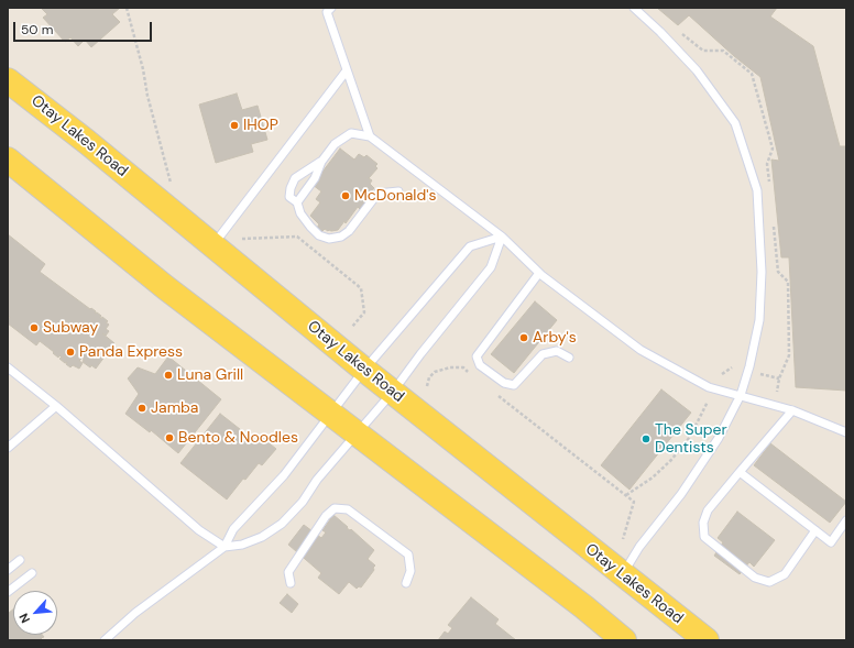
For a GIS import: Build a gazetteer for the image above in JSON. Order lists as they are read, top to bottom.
{
  "streets": {
    "main road": ["Otay Lakes Road"]
  },
  "places": [
    "IHOP",
    "McDonald's",
    "Subway",
    "Arby's",
    "Panda Express",
    "Luna Grill",
    "Jamba",
    "Bento & Noodles",
    "The Super Dentists"
  ],
  "scale_bar": "50 m",
  "north": "bottom left"
}
